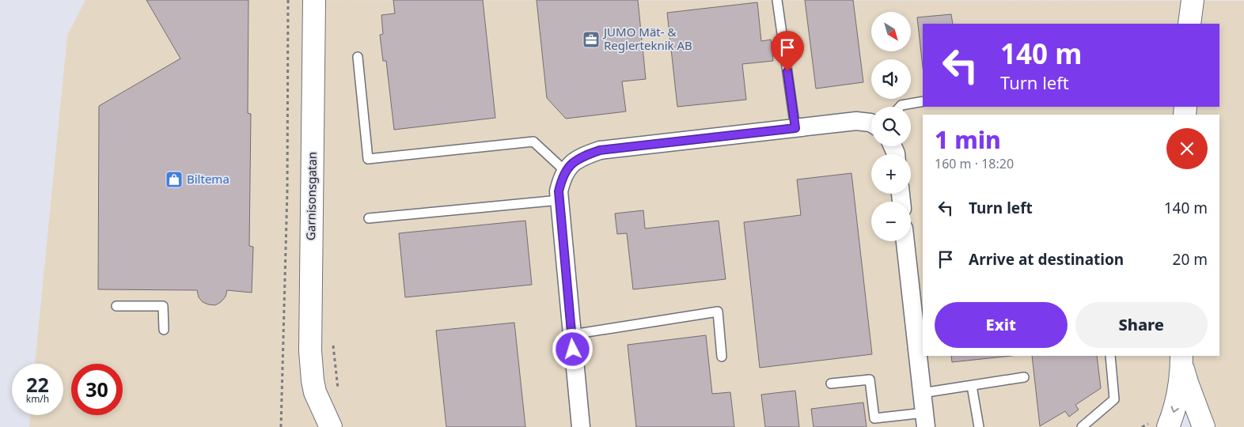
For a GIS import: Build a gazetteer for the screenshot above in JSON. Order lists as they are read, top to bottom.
{
  "streets": {
    "street": ["Garnisonsgatan"]
  },
  "places": {
    "office": ["JUMO Mät- & Reglerteknik AB"],
    "shop": ["Biltema"]
  },
  "north": "bottom right",
  "page": {
    "map_buttons": ["+", "−"],
    "turn": ["140 m", "Turn left"],
    "heading": ["1 min", "160 m · 18:20"],
    "list": [
      {
        "name": "Turn left",
        "value": "140 m"
      },
      {
        "name": "Arrive at destination",
        "value": "20 m"
      }
    ],
    "buttons": ["Exit", "Share"],
    "speed": "22 km/h",
    "limit": "30"
  }
}
